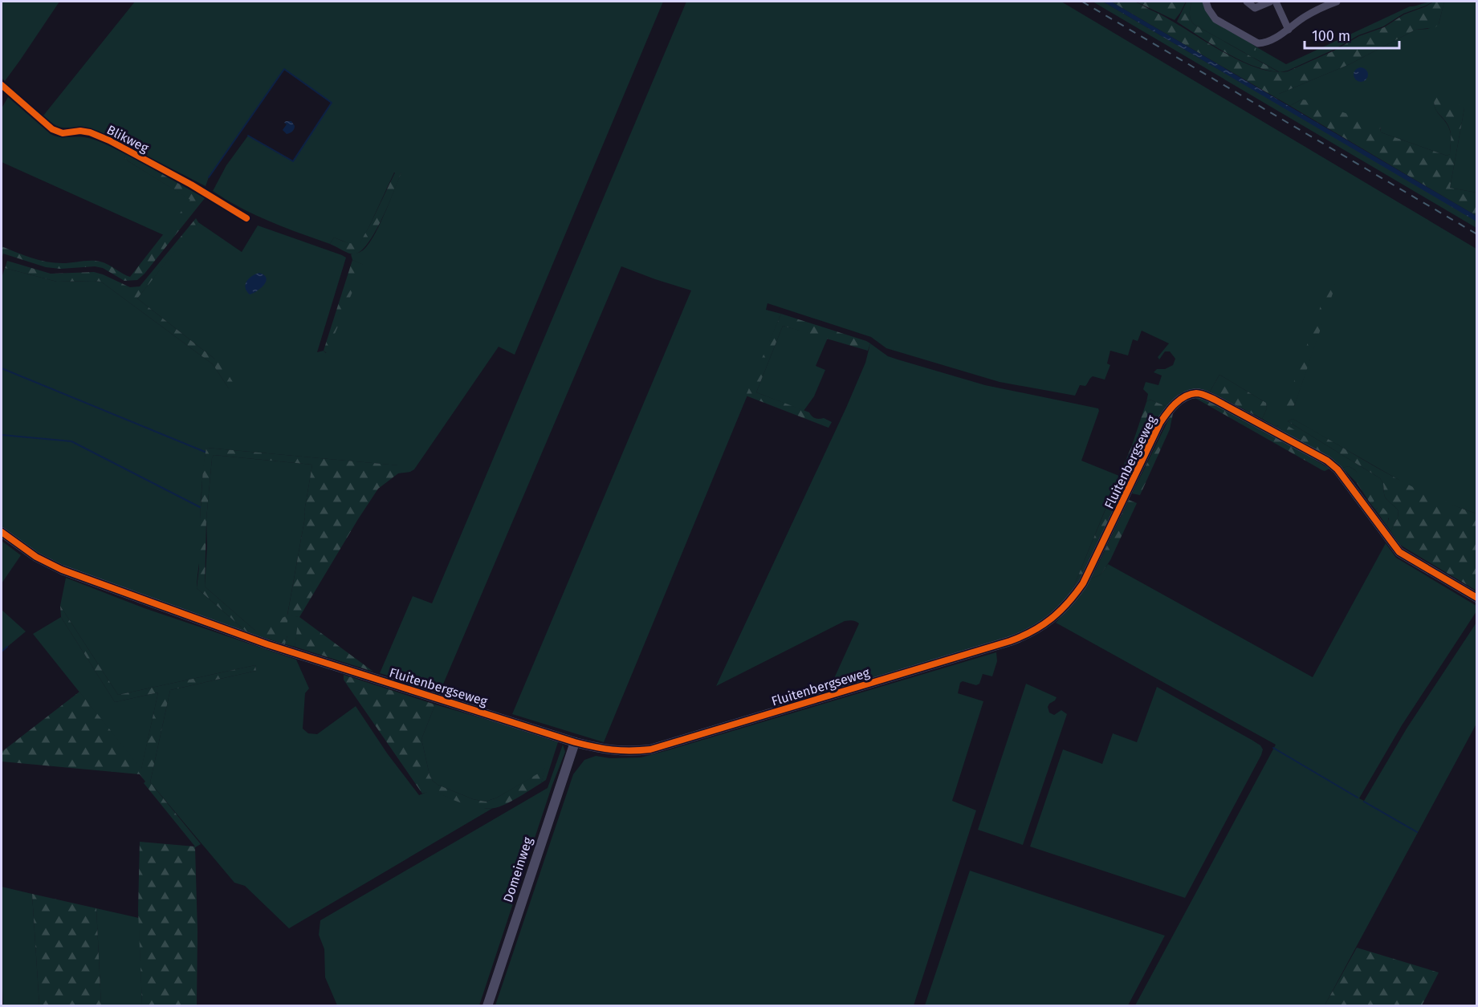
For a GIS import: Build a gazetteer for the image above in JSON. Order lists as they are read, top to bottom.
{
  "streets": {
    "street": ["Blikweg", "Fluitenbergseweg", "Domeinweg"]
  },
  "crossings": [
    ["Fluitenbergseweg", "Domeinweg"]
  ],
  "scale_bar": "100 m"
}
